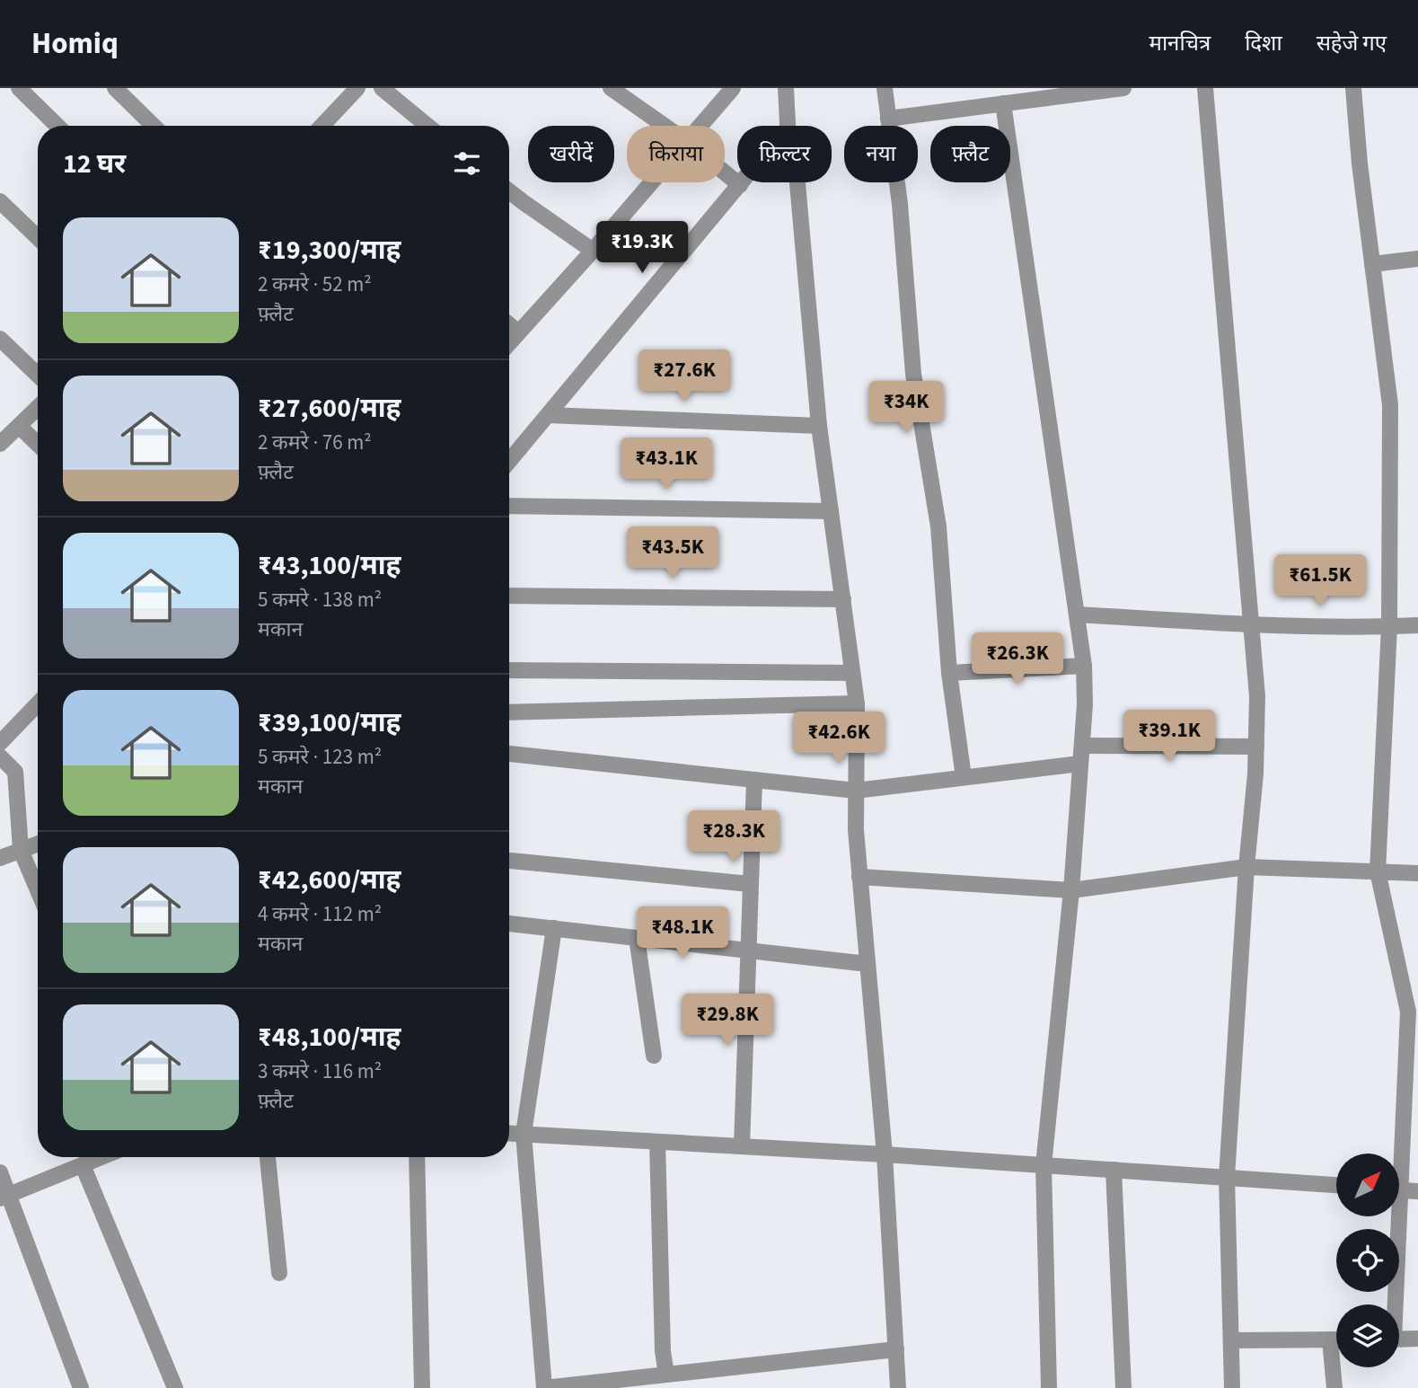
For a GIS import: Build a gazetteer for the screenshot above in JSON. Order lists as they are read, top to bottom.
{
  "north": "top right",
  "page": {
    "header": "Homiq",
    "nav": ["मानचित्र", "दिशा", "सहेजे गए"],
    "chip": [
      "खरीदें",
      "किराया",
      "फ़िल्टर",
      "नया",
      "फ़्लैट"
    ],
    "heading": "12 घर",
    "list": [
      {
        "name": "₹19,300/माह",
        "note": "2 कमरे · 52 m² · फ़्लैट"
      },
      {
        "name": "₹27,600/माह",
        "note": "2 कमरे · 76 m² · फ़्लैट"
      },
      {
        "name": "₹43,100/माह",
        "note": "5 कमरे · 138 m² · मकान"
      },
      {
        "name": "₹39,100/माह",
        "note": "5 कमरे · 123 m² · मकान"
      },
      {
        "name": "₹42,600/माह",
        "note": "4 कमरे · 112 m² · मकान"
      },
      {
        "name": "₹48,100/माह",
        "note": "3 कमरे · 116 m² · फ़्लैट"
      }
    ],
    "price": [
      "₹19.3K",
      "₹27.6K",
      "₹34K",
      "₹43.1K",
      "₹43.5K",
      "₹61.5K",
      "₹26.3K",
      "₹39.1K",
      "₹42.6K",
      "₹28.3K",
      "₹48.1K",
      "₹29.8K"
    ]
  }
}
